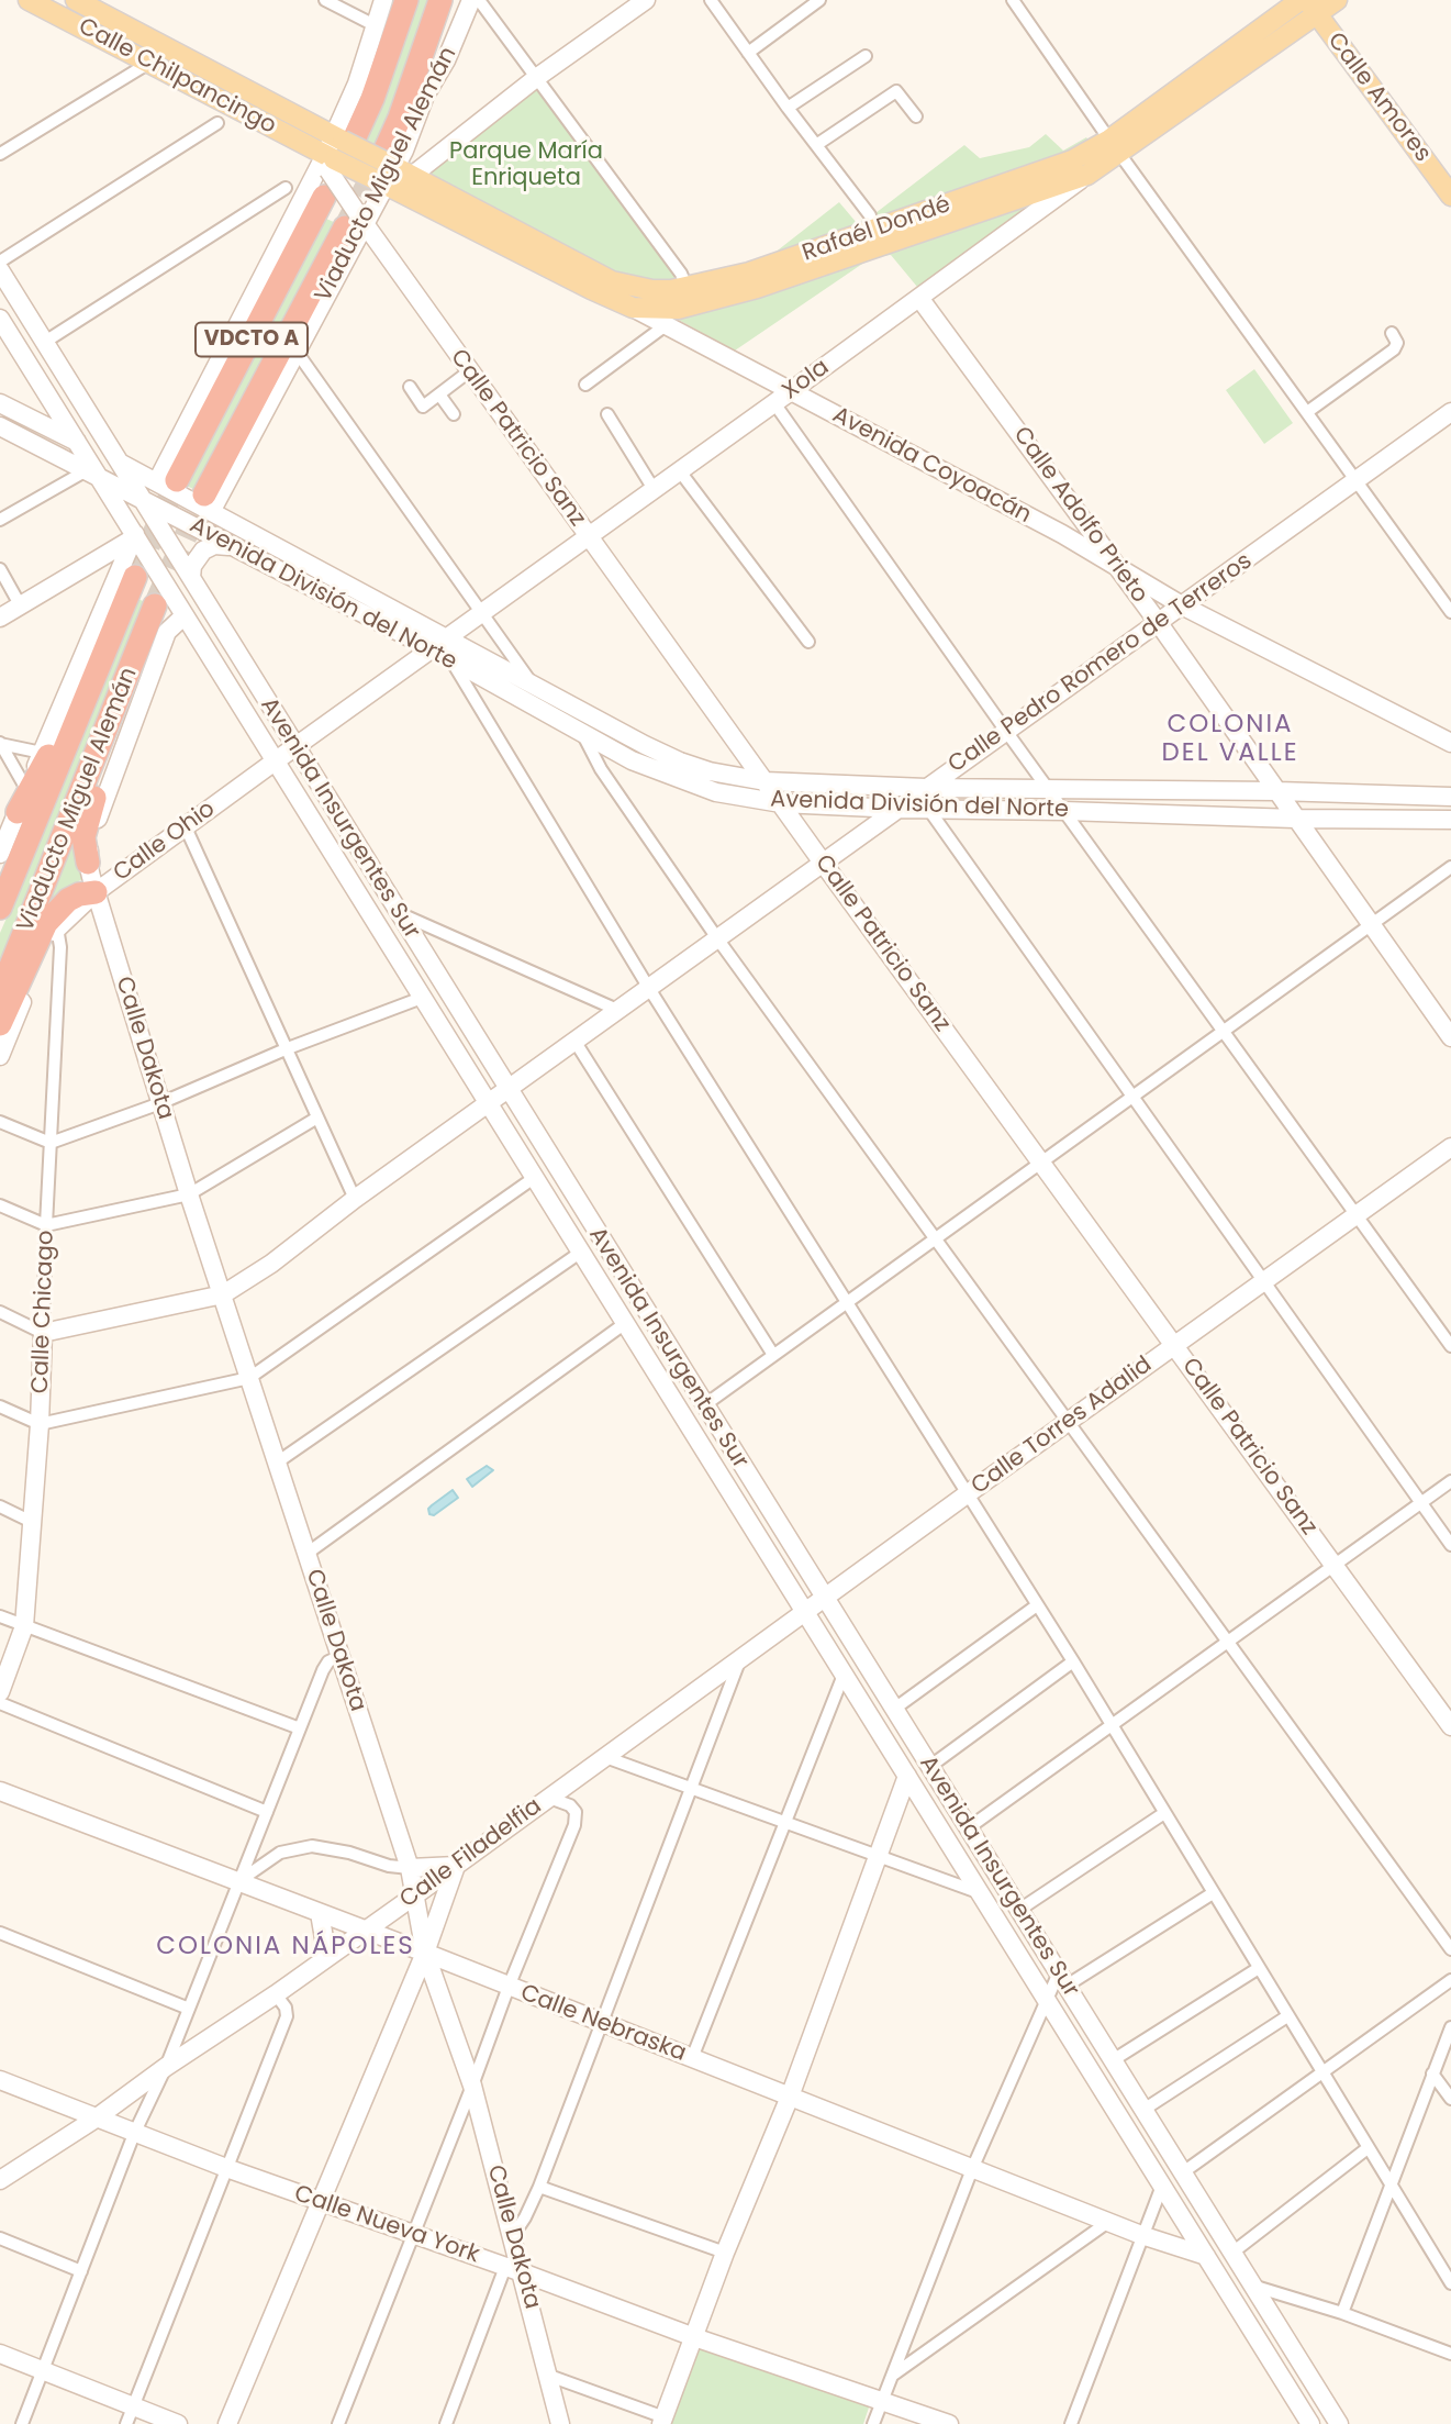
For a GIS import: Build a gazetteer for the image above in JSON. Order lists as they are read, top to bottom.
{
  "streets": {
    "highway": ["Viaducto Miguel Alemán", "VDCTO A"],
    "main road": [
      "Calle Chilpancingo",
      "Calle Amores",
      "Rafaél Dondé",
      "Xola",
      "Avenida Coyoacán"
    ],
    "street": [
      "Calle Patricio Sanz",
      "Calle Adolfo Prieto",
      "Avenida División del Norte",
      "Calle Pedro Romero de Terreros",
      "Avenida Insurgentes Sur",
      "Calle Ohio",
      "Calle Dakota",
      "Calle Chicago",
      "Calle Torres Adalid",
      "Calle Filadelfia",
      "Calle Nebraska",
      "Calle Nueva York"
    ]
  },
  "crossings": [
    ["Calle Chilpancingo", "Viaducto Miguel Alemán"],
    ["Calle Chilpancingo", "Calle Patricio Sanz"],
    ["Calle Chilpancingo", "Avenida Coyoacán"],
    ["Calle Amores", "Xola"],
    ["Viaducto Miguel Alemán", "Calle Patricio Sanz"],
    ["Viaducto Miguel Alemán", "Avenida Coyoacán"],
    ["Viaducto Miguel Alemán", "Avenida División del Norte"],
    ["Viaducto Miguel Alemán", "Avenida Insurgentes Sur"],
    ["Viaducto Miguel Alemán", "Calle Ohio"],
    ["Viaducto Miguel Alemán", "Calle Dakota"],
    ["Viaducto Miguel Alemán", "Calle Chicago"],
    ["Rafaél Dondé", "Xola"],
    ["Rafaél Dondé", "Avenida Coyoacán"],
    ["Xola", "Calle Patricio Sanz"],
    ["Xola", "Avenida Coyoacán"],
    ["Xola", "Calle Adolfo Prieto"],
    ["Xola", "Avenida División del Norte"],
    ["Xola", "Avenida Insurgentes Sur"],
    ["Xola", "Calle Ohio"],
    ["Calle Patricio Sanz", "Avenida Coyoacán"],
    ["Calle Patricio Sanz", "Avenida División del Norte"],
    ["Calle Patricio Sanz", "Calle Pedro Romero de Terreros"],
    ["Calle Patricio Sanz", "Calle Torres Adalid"],
    ["Avenida Coyoacán", "Calle Adolfo Prieto"],
    ["Avenida Coyoacán", "Calle Pedro Romero de Terreros"],
    ["Calle Adolfo Prieto", "Avenida División del Norte"],
    ["Calle Adolfo Prieto", "Calle Pedro Romero de Terreros"],
    ["Avenida División del Norte", "Calle Pedro Romero de Terreros"],
    ["Avenida División del Norte", "Avenida Insurgentes Sur"],
    ["Calle Pedro Romero de Terreros", "Avenida Insurgentes Sur"],
    ["Calle Pedro Romero de Terreros", "Calle Dakota"],
    ["Avenida Insurgentes Sur", "Calle Ohio"],
    ["Avenida Insurgentes Sur", "Calle Torres Adalid"],
    ["Avenida Insurgentes Sur", "Calle Filadelfia"],
    ["Avenida Insurgentes Sur", "Calle Nebraska"],
    ["Calle Ohio", "Calle Dakota"],
    ["Calle Ohio", "Calle Chicago"],
    ["Calle Dakota", "Calle Filadelfia"],
    ["Calle Dakota", "Calle Nebraska"],
    ["Calle Dakota", "Calle Nueva York"],
    ["Calle Torres Adalid", "Calle Filadelfia"],
    ["Calle Filadelfia", "Calle Nebraska"],
    ["Calle Filadelfia", "Calle Nueva York"]
  ],
  "districts": ["COLONIA DEL VALLE", "COLONIA NÁPOLES"],
  "parks": ["Parque María Enriqueta"]
}
